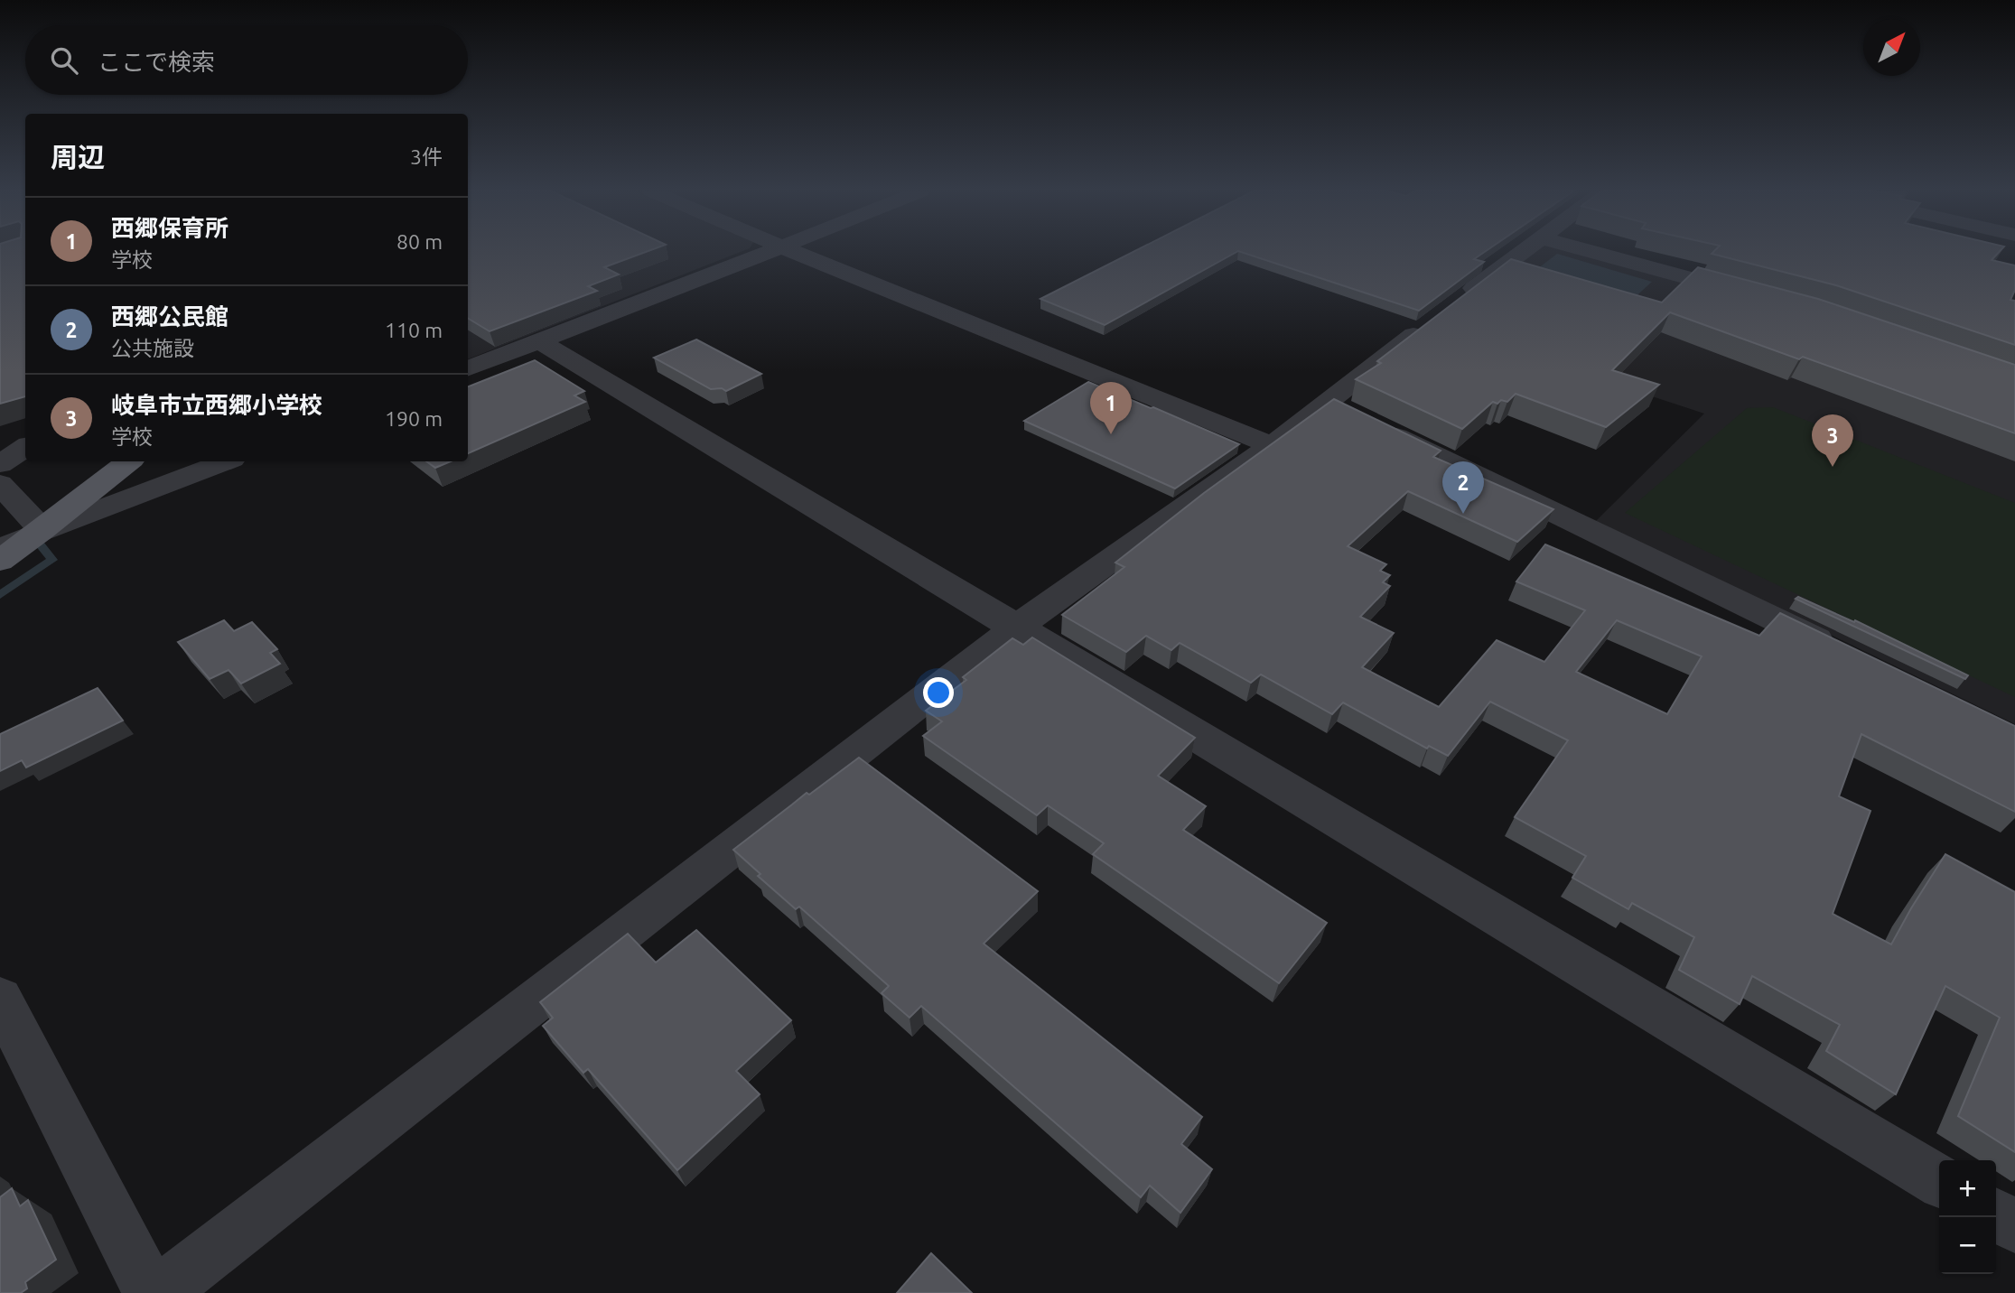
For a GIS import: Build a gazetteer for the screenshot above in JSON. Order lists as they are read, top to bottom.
{
  "north": "top right",
  "page": {
    "search": "ここで検索",
    "heading": ["周辺", "3件"],
    "list": [
      {
        "mark": "1",
        "name": "西郷保育所",
        "note": "学校",
        "value": "80 m"
      },
      {
        "mark": "2",
        "name": "西郷公民館",
        "note": "公共施設",
        "value": "110 m"
      },
      {
        "mark": "3",
        "name": "岐阜市立西郷小学校",
        "note": "学校",
        "value": "190 m"
      }
    ],
    "pins": ["1", "3", "2"],
    "map_buttons": ["+", "−"]
  }
}
